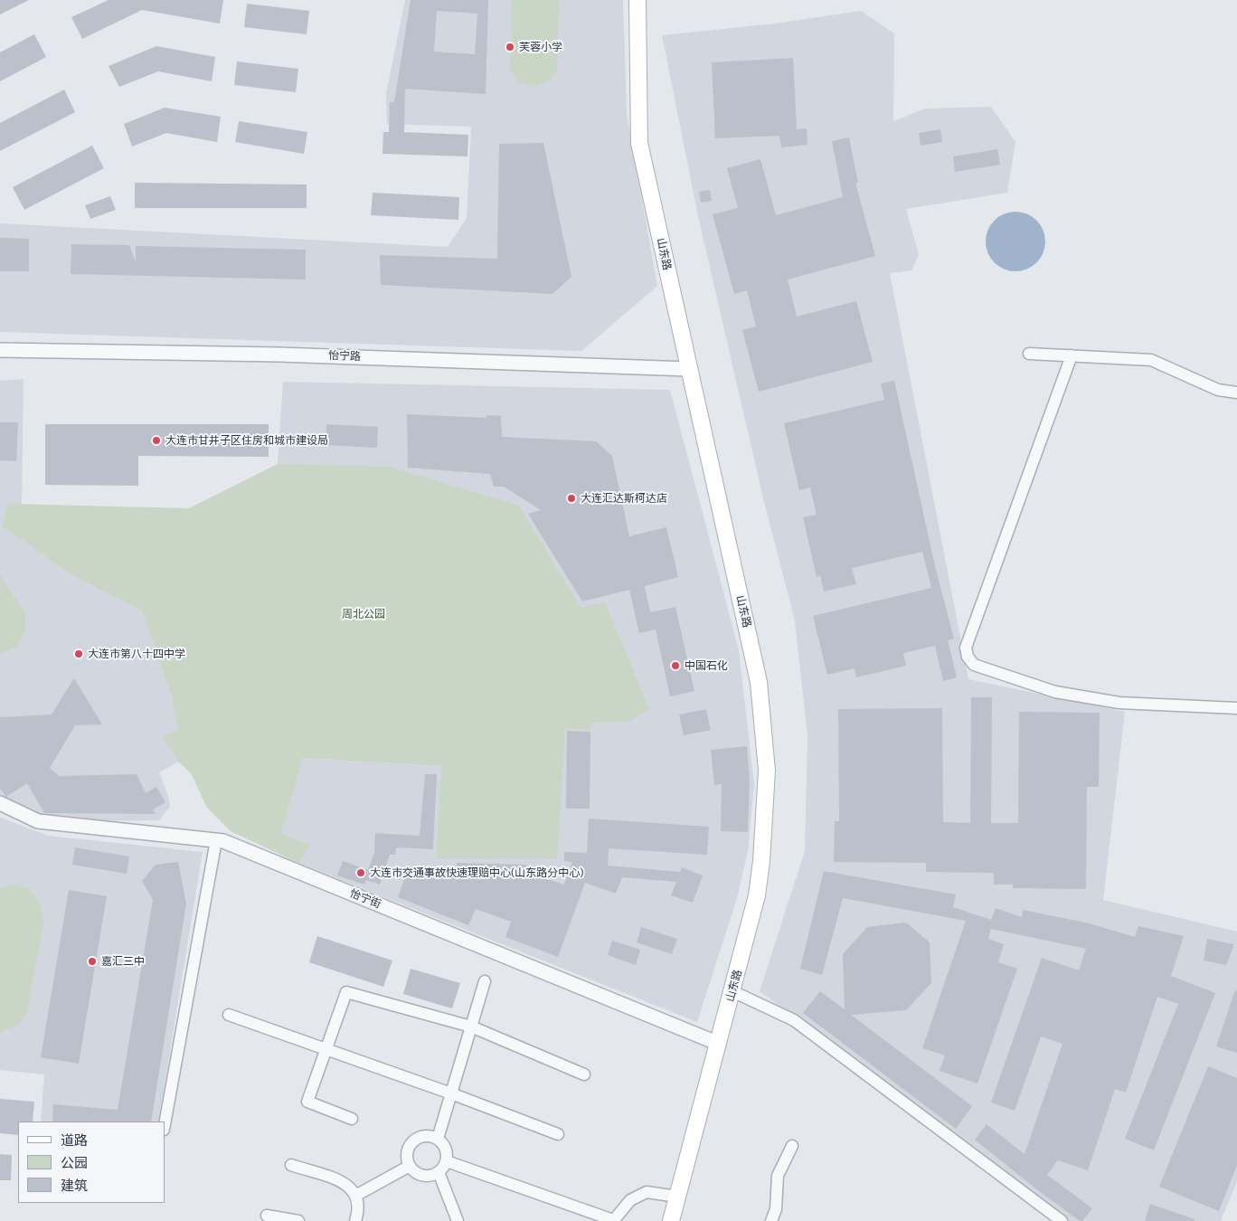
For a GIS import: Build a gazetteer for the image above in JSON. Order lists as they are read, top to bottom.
{
  "streets": {
    "main road": ["山东路"],
    "street": ["怡宁路", "怡宁街"]
  },
  "crossings": [
    ["山东路", "怡宁路"],
    ["山东路", "怡宁街"]
  ],
  "parks": ["周北公园"],
  "places": [
    "芙蓉小学",
    "大连市甘井子区住房和城市建设局",
    "大连汇达斯柯达店",
    "大连市第八十四中学",
    "中国石化",
    "大连市交通事故快速理赔中心(山东路分中心)",
    "嘉汇三中"
  ],
  "legend": ["道路", "公园", "建筑"]
}
